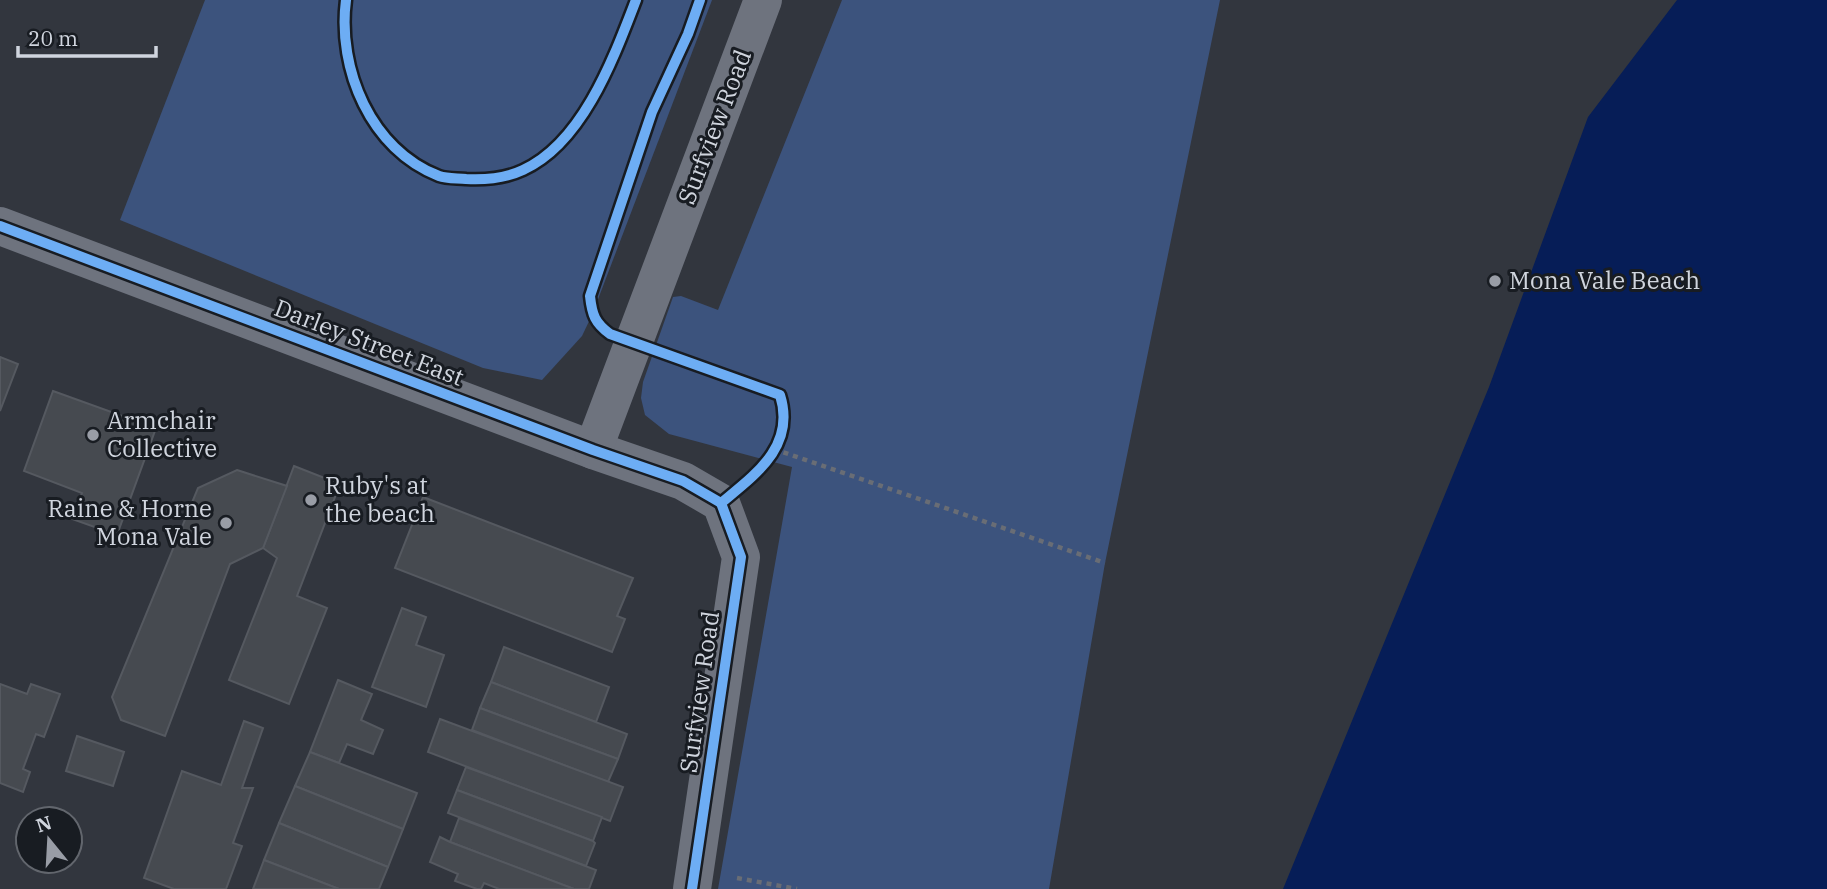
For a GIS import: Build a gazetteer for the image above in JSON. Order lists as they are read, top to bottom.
{
  "streets": {
    "street": ["Surfview Road", "Darley Street East"]
  },
  "crossings": [
    ["Surfview Road", "Darley Street East"]
  ],
  "places": [
    "Mona Vale Beach",
    "Armchair Collective",
    "Ruby's at the beach",
    "Raine & Horne Mona Vale"
  ],
  "scale_bar": "20 m",
  "north": "top"
}
